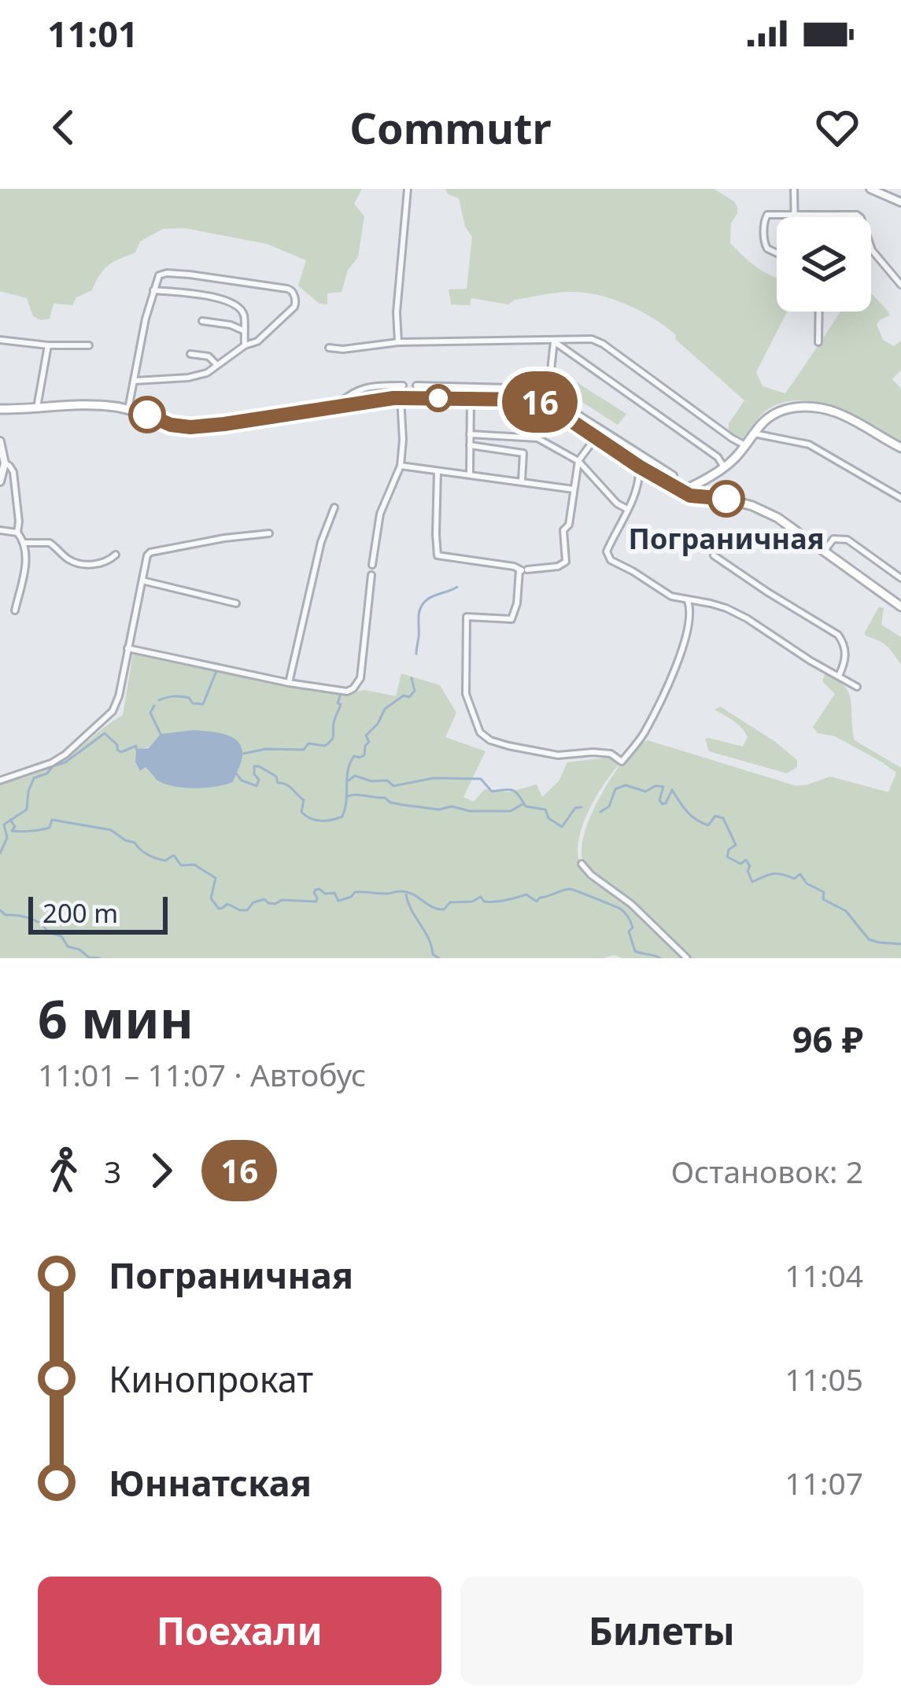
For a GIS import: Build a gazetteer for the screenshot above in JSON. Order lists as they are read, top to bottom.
{
  "places": ["Пограничная"],
  "lines": ["bus line 16"],
  "scale_bar": "200 m",
  "page": {
    "status": "11:01",
    "header": "Commutr",
    "on_map": "16",
    "scale": "200 m",
    "heading": ["6 мин", "11:01 – 11:07 · Автобус", "96 ₽"],
    "legs": ["3", "16", "Остановок: 2"],
    "list": [
      {
        "name": "Пограничная",
        "value": "11:04"
      },
      {
        "name": "Кинопрокат",
        "value": "11:05"
      },
      {
        "name": "Юннатская",
        "value": "11:07"
      }
    ],
    "buttons": ["Поехали", "Билеты"]
  }
}
